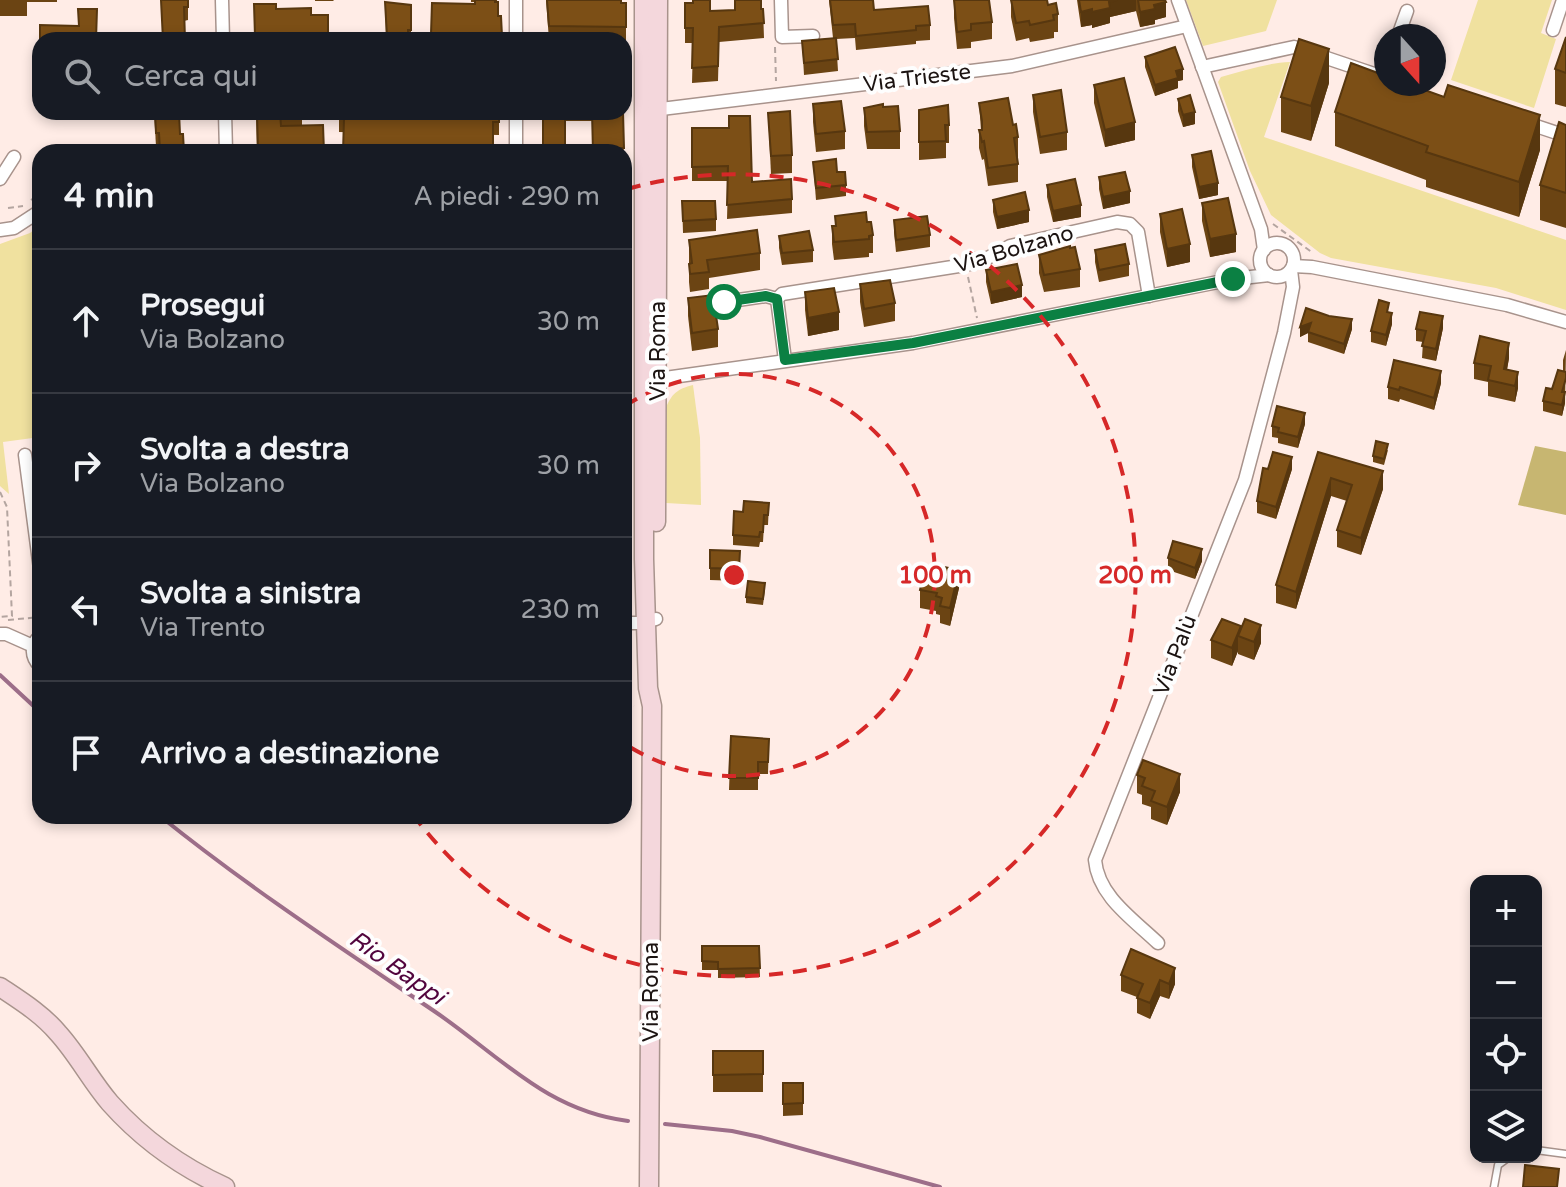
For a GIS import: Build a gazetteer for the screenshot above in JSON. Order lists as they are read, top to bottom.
{
  "streets": {
    "street": [
      "Via Trieste",
      "Via Bolzano",
      "Via Roma",
      "Via Palù"
    ]
  },
  "crossings": [
    ["Via Trieste", "Via Roma"]
  ],
  "water": ["Rio Bappi"],
  "north": "bottom",
  "page": {
    "search": "Cerca qui",
    "heading": ["4 min", "A piedi · 290 m"],
    "list": [
      ["Prosegui", "Via Bolzano", "30 m"],
      ["Svolta a destra", "Via Bolzano", "30 m"],
      ["Svolta a sinistra", "Via Trento", "230 m"],
      "Arrivo a destinazione"
    ],
    "map_buttons": ["+", "−"]
  },
  "rings": ["100 m", "200 m"]
}
